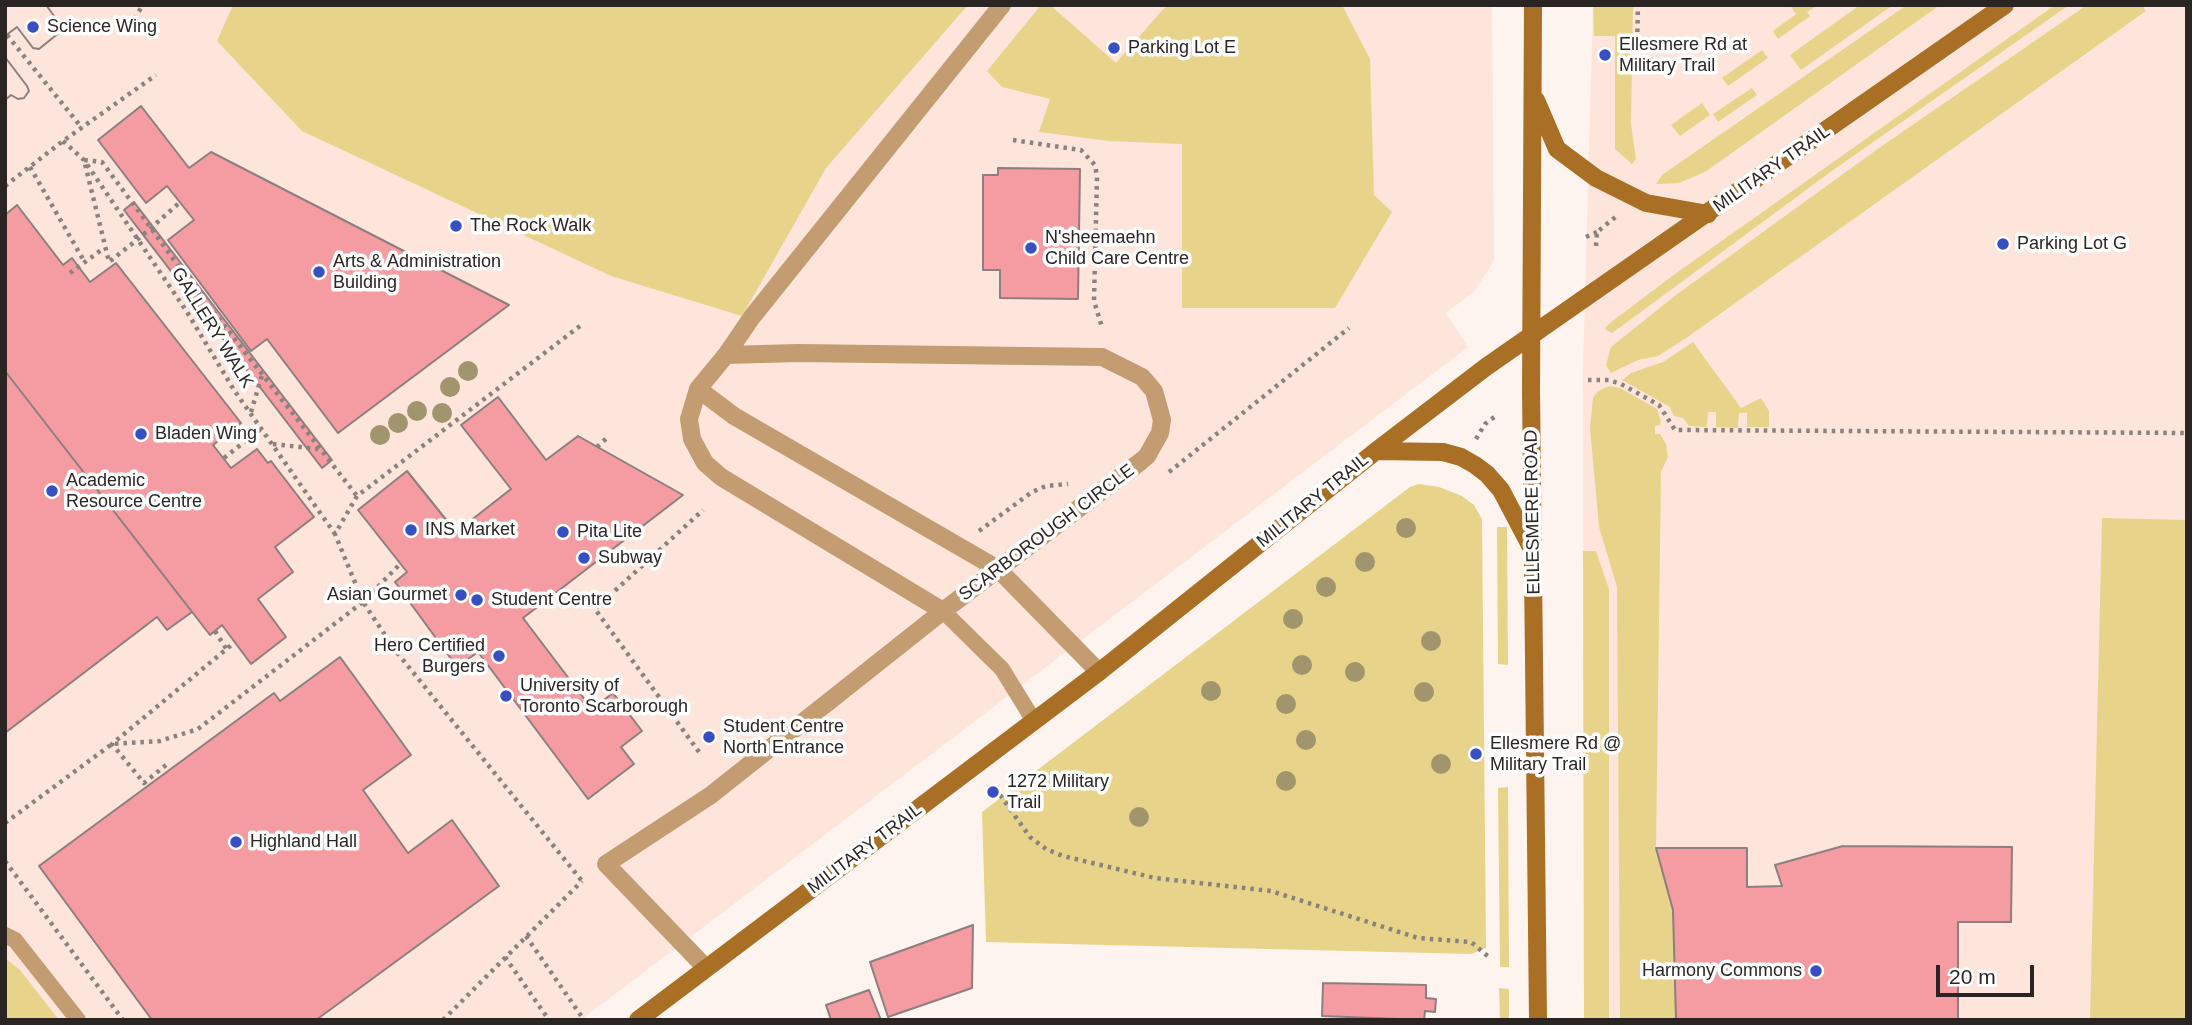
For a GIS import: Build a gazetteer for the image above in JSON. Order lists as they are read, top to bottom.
{
  "streets": {
    "street": ["MILITARY TRAIL", "ELLESMERE ROAD", "SCARBOROUGH CIRCLE"],
    "path": ["GALLERY WALK"]
  },
  "crossings": [
    ["MILITARY TRAIL", "ELLESMERE ROAD"]
  ],
  "places": [
    "Science Wing",
    "Parking Lot E",
    "Ellesmere Rd at Military Trail",
    "The Rock Walk",
    "Parking Lot G",
    "N'sheemaehn Child Care Centre",
    "Arts & Administration Building",
    "Bladen Wing",
    "Academic Resource Centre",
    "INS Market",
    "Pita Lite",
    "Subway",
    "Asian Gourmet",
    "Student Centre",
    "Hero Certified Burgers",
    "University of Toronto Scarborough",
    "Student Centre North Entrance",
    "Ellesmere Rd @ Military Trail",
    "1272 Military Trail",
    "Highland Hall",
    "Harmony Commons"
  ],
  "scale_bar": "20 m"
}
